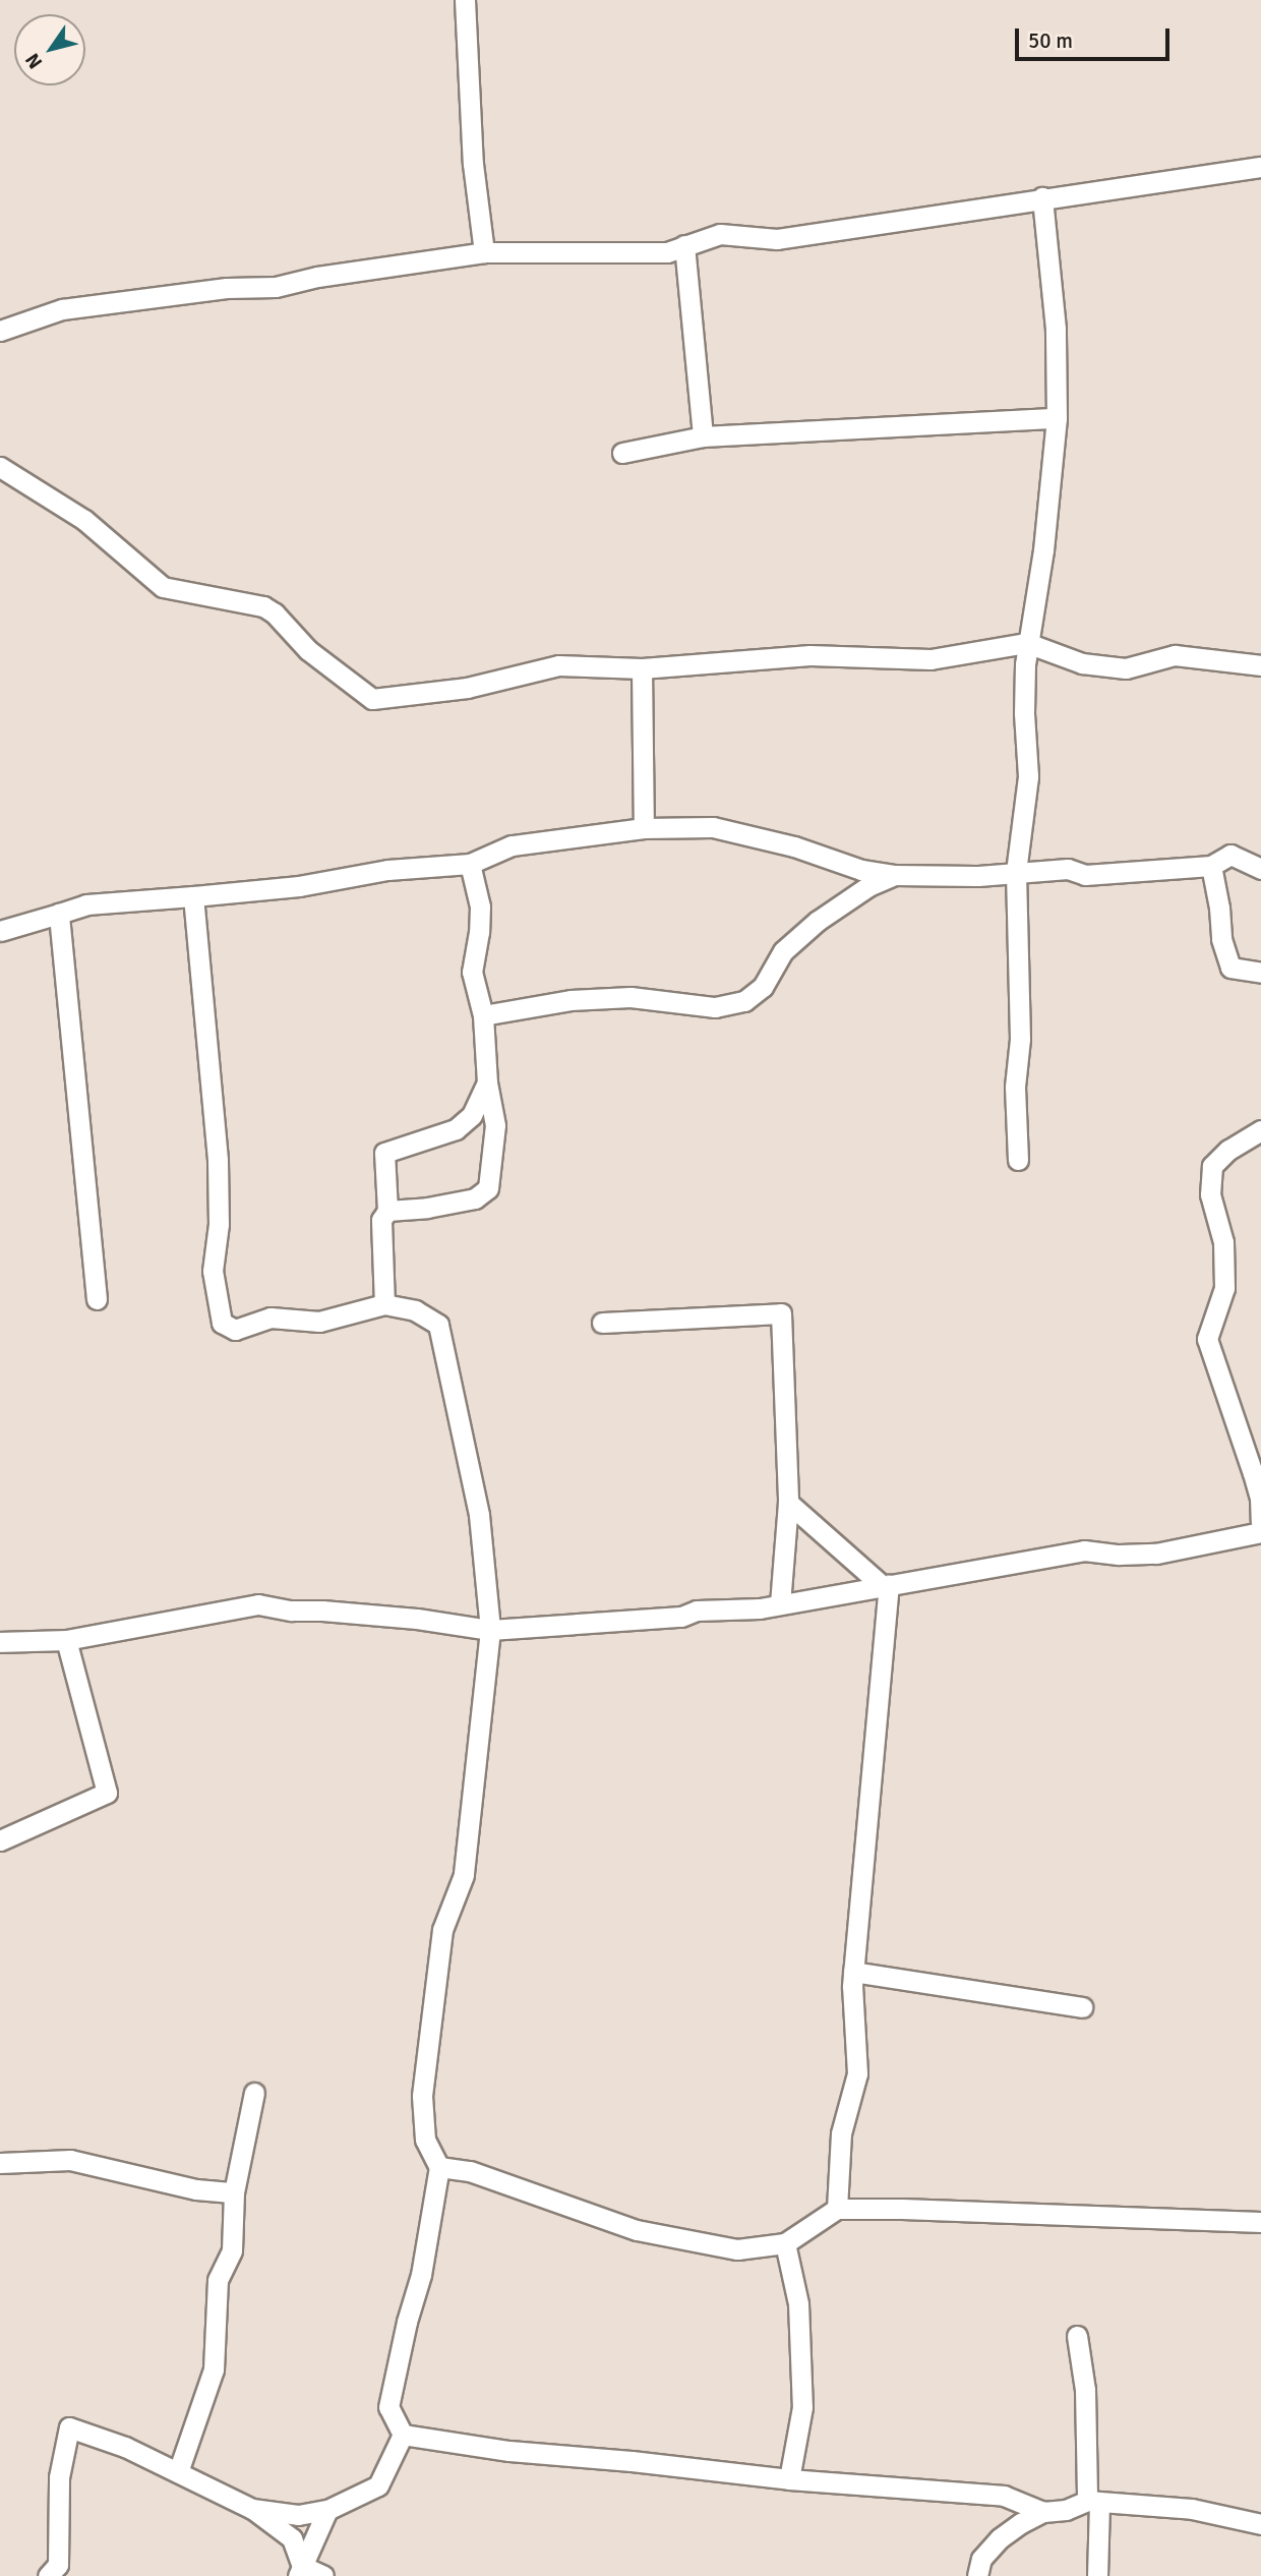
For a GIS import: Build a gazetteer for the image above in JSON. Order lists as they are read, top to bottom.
{
  "scale_bar": "50 m",
  "north": "bottom left"
}
